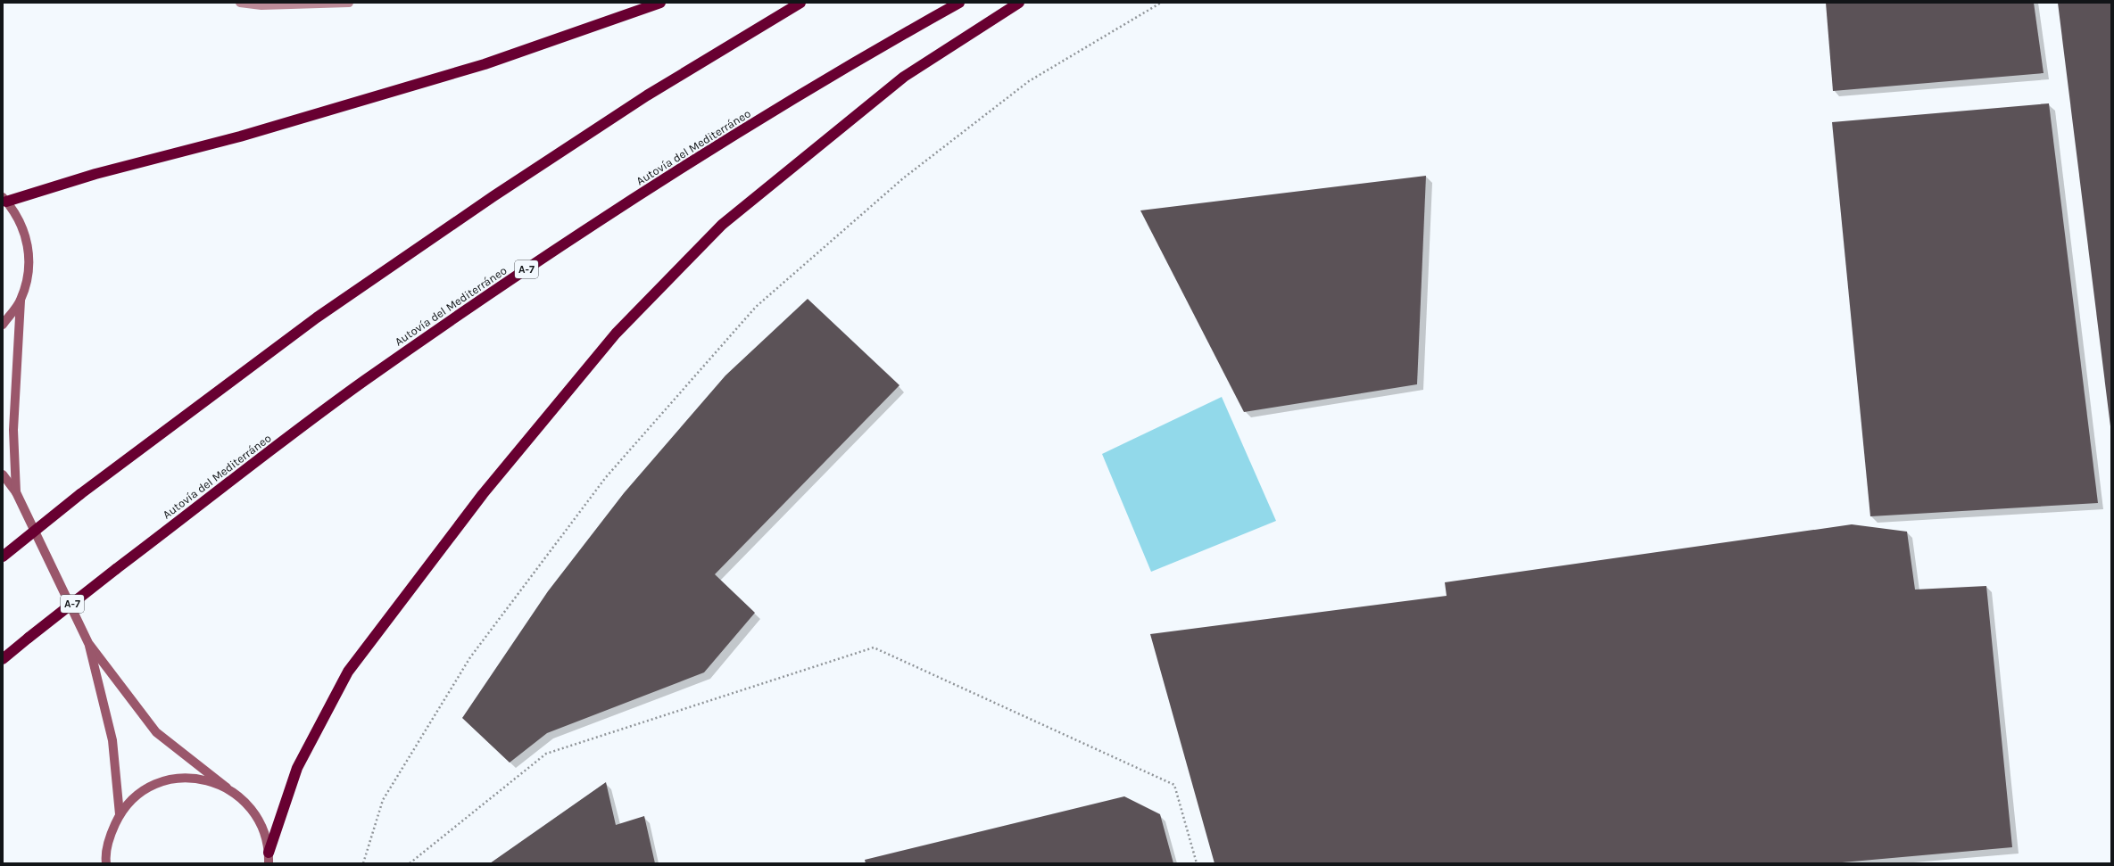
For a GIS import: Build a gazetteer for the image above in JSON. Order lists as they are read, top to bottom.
{
  "streets": {
    "highway": ["Autovía del Mediterráneo", "A-7"]
  }
}
